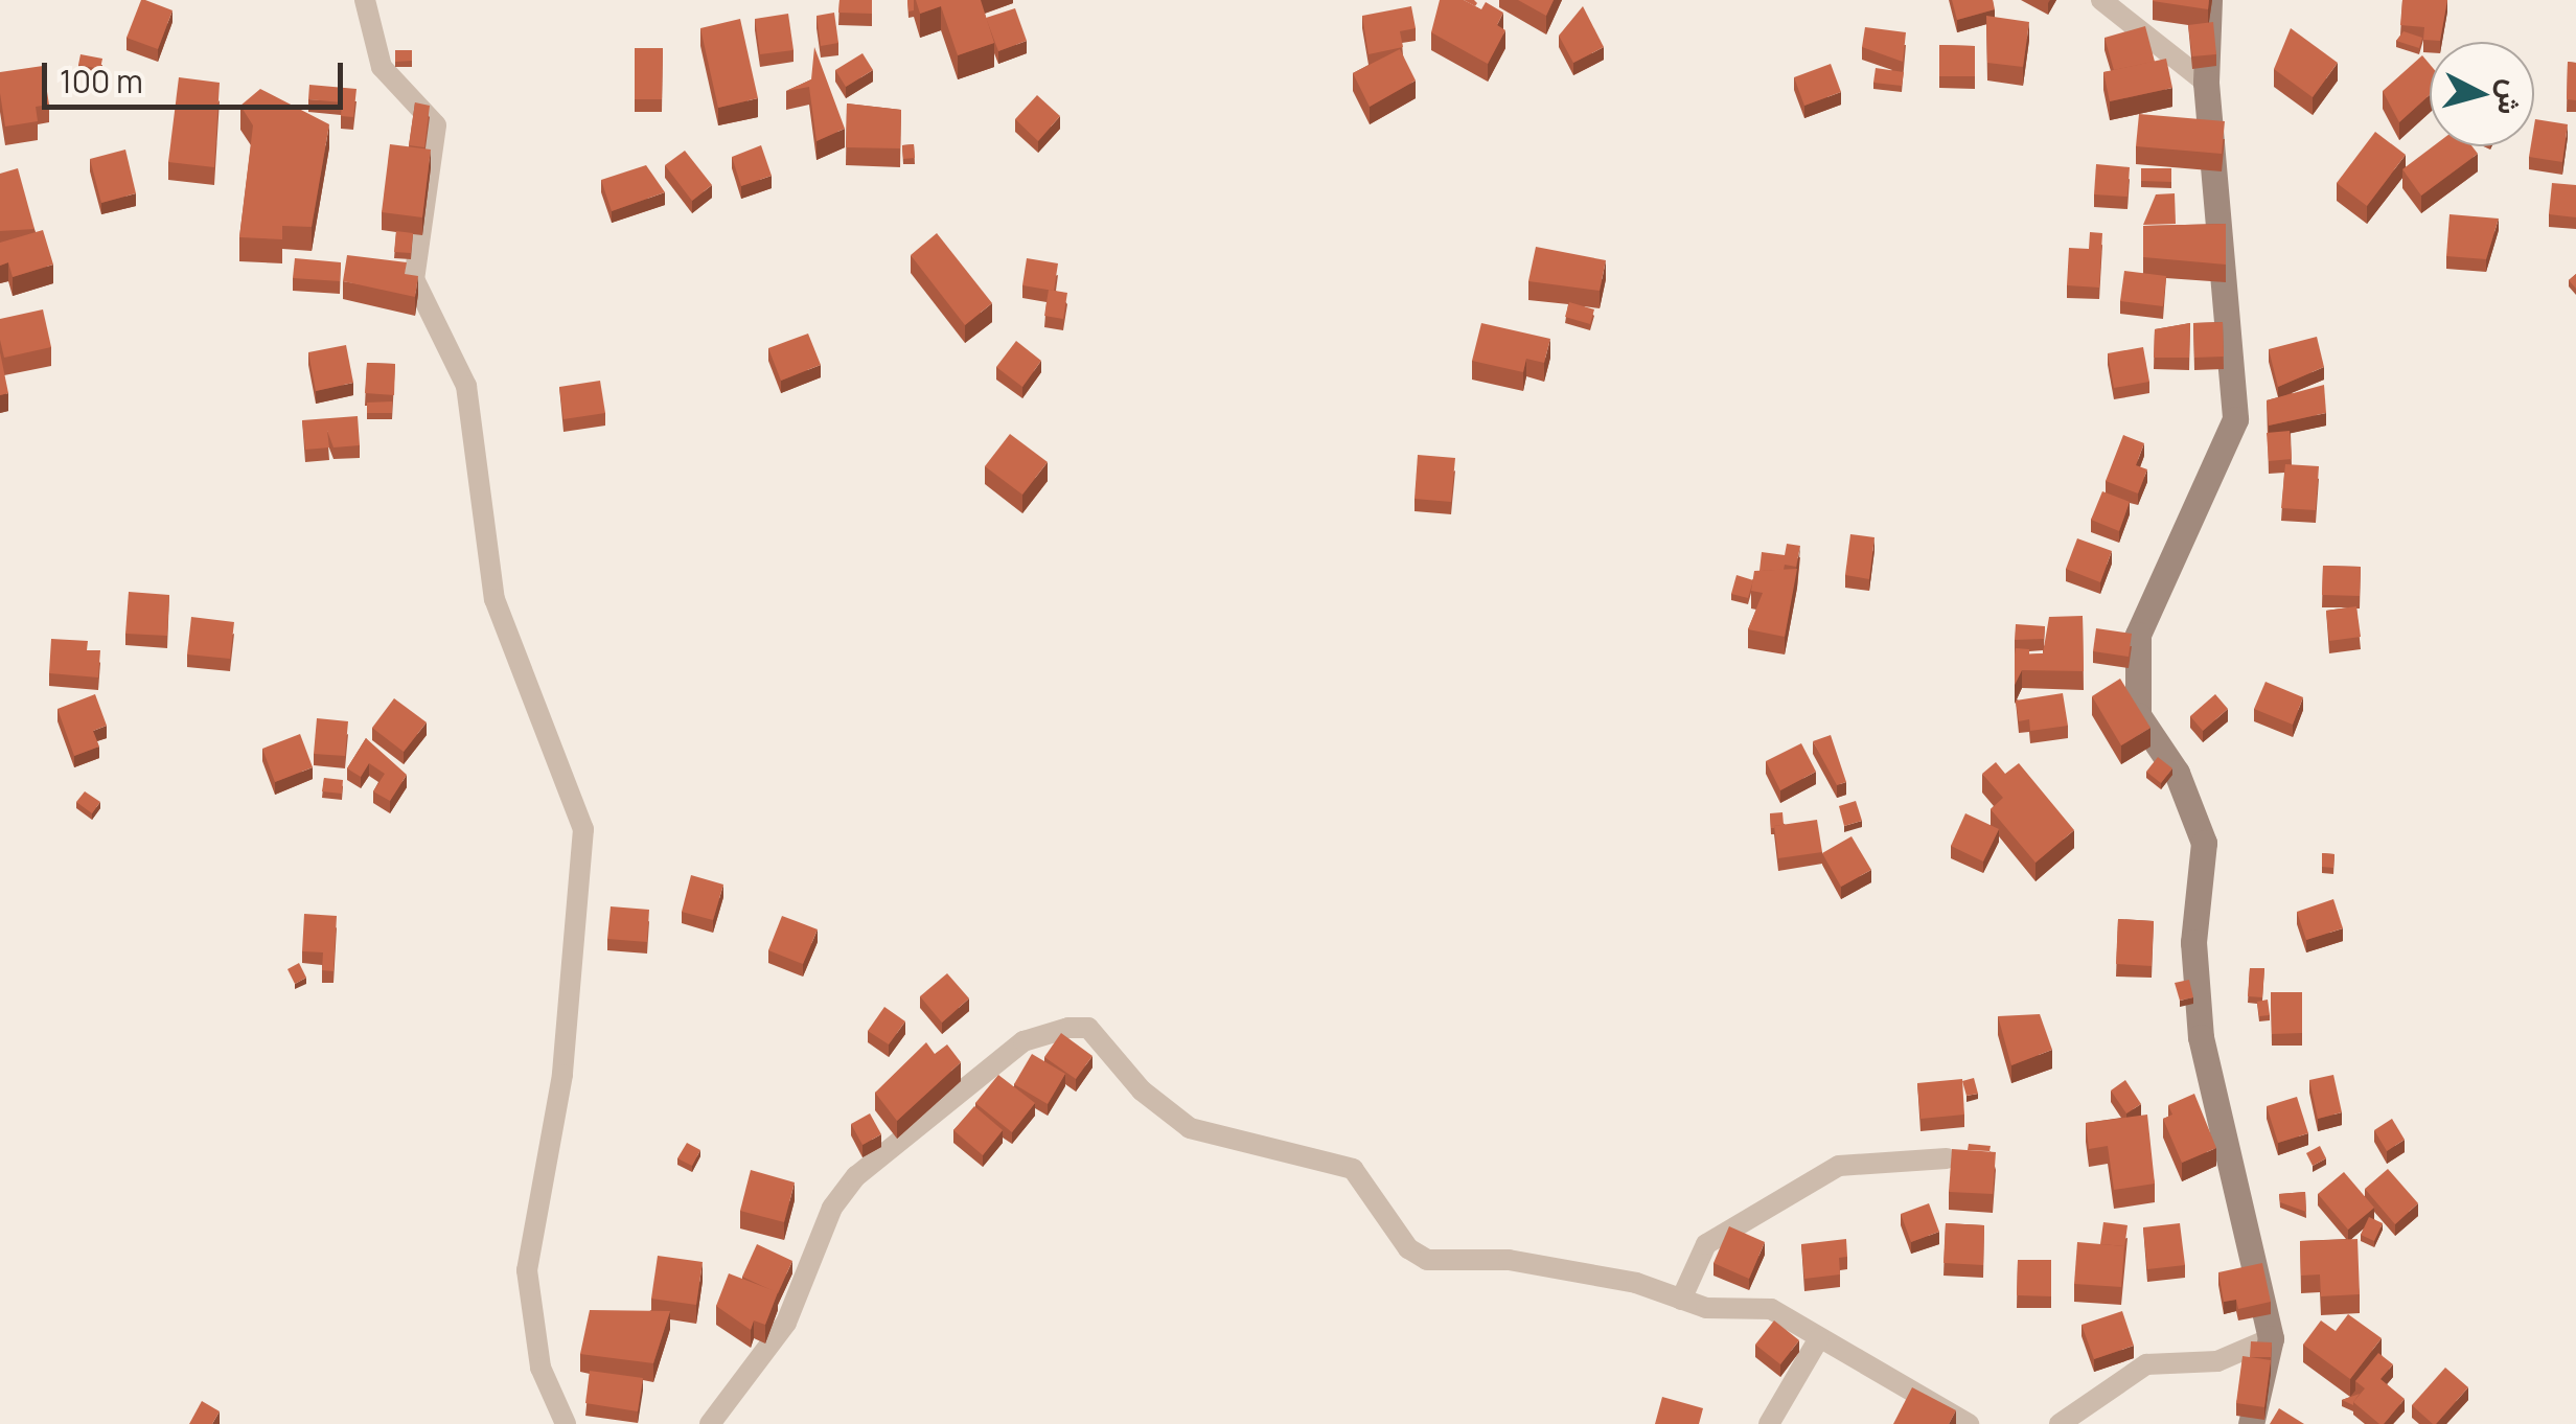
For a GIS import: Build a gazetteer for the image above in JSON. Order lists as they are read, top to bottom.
{
  "scale_bar": "100 m",
  "north": "right"
}
